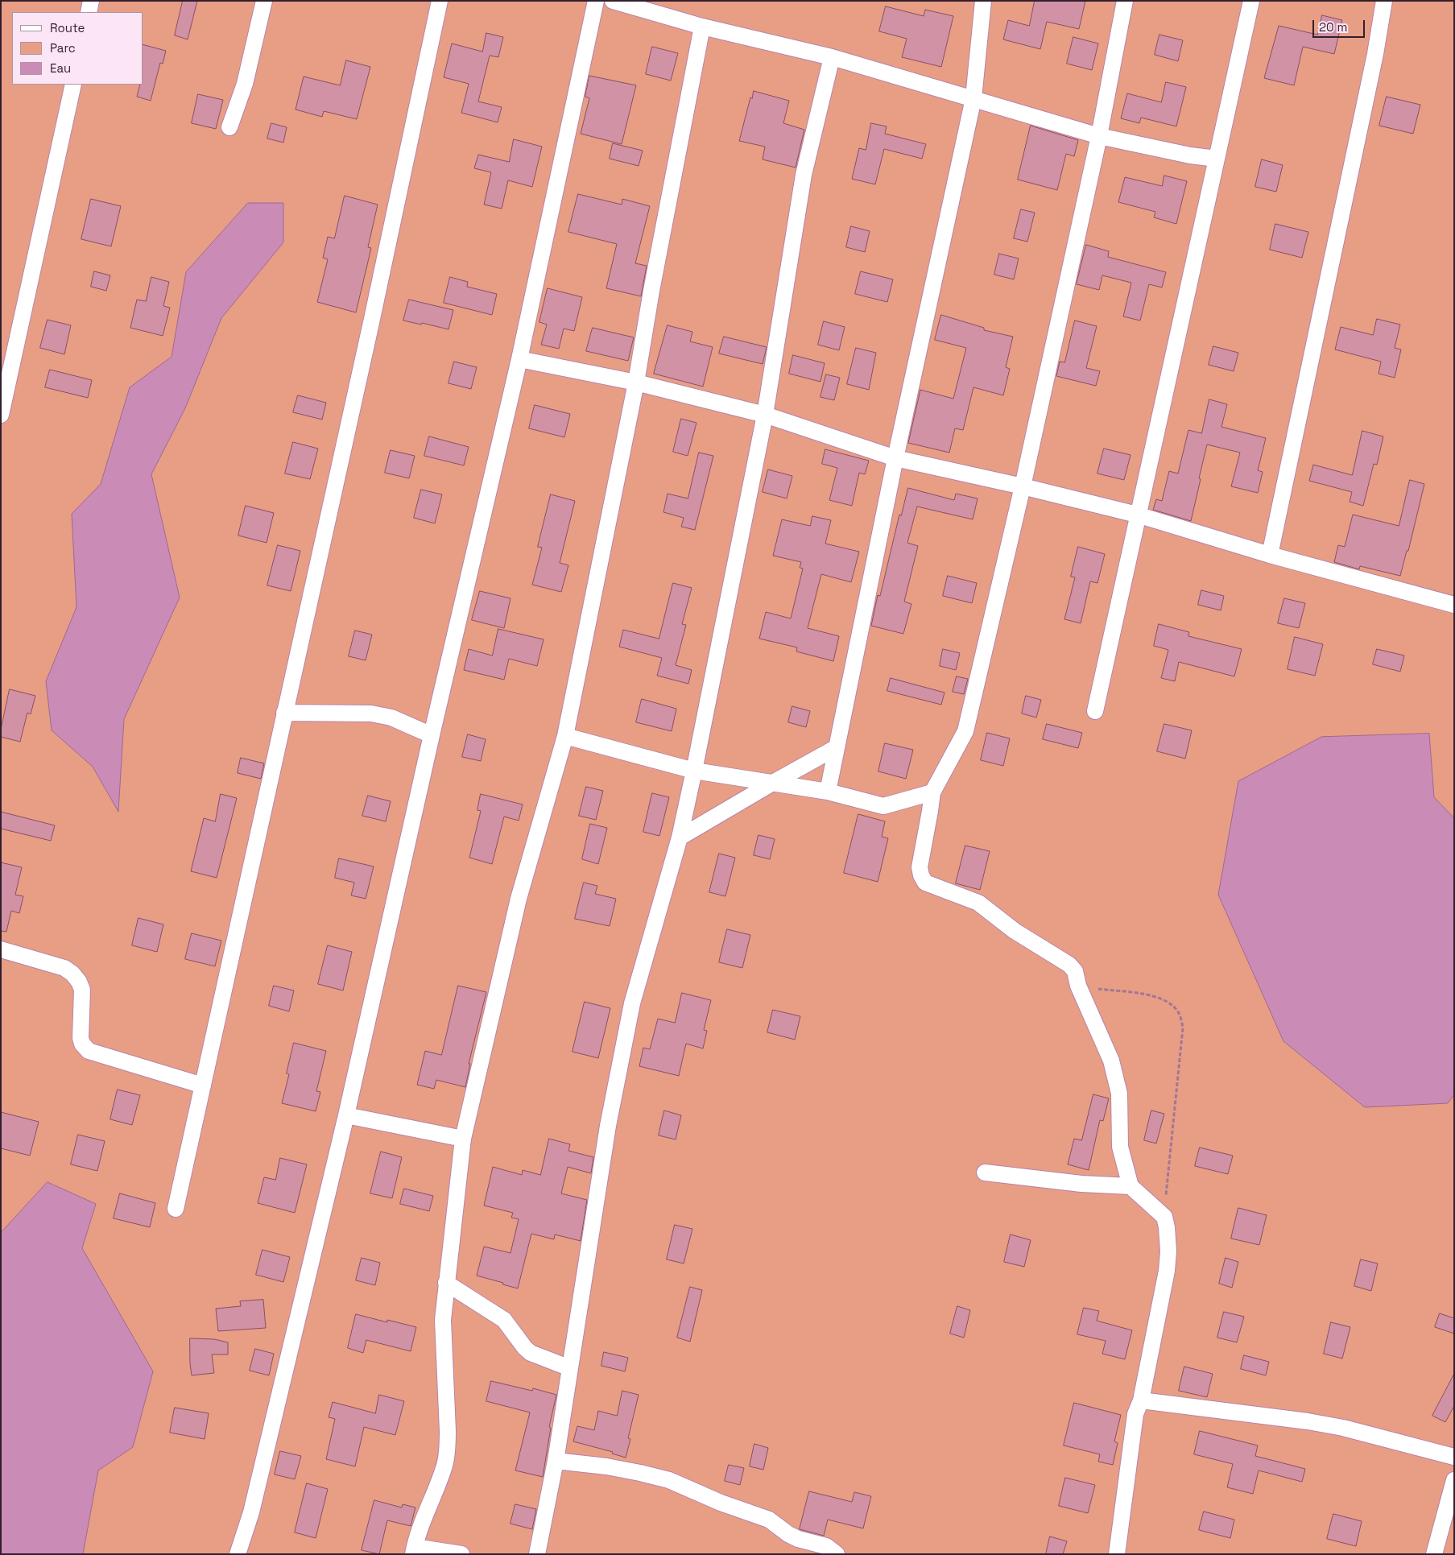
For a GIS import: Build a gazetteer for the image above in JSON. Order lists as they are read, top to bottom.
{
  "legend": ["Route", "Parc", "Eau"],
  "scale_bar": "20 m"
}
